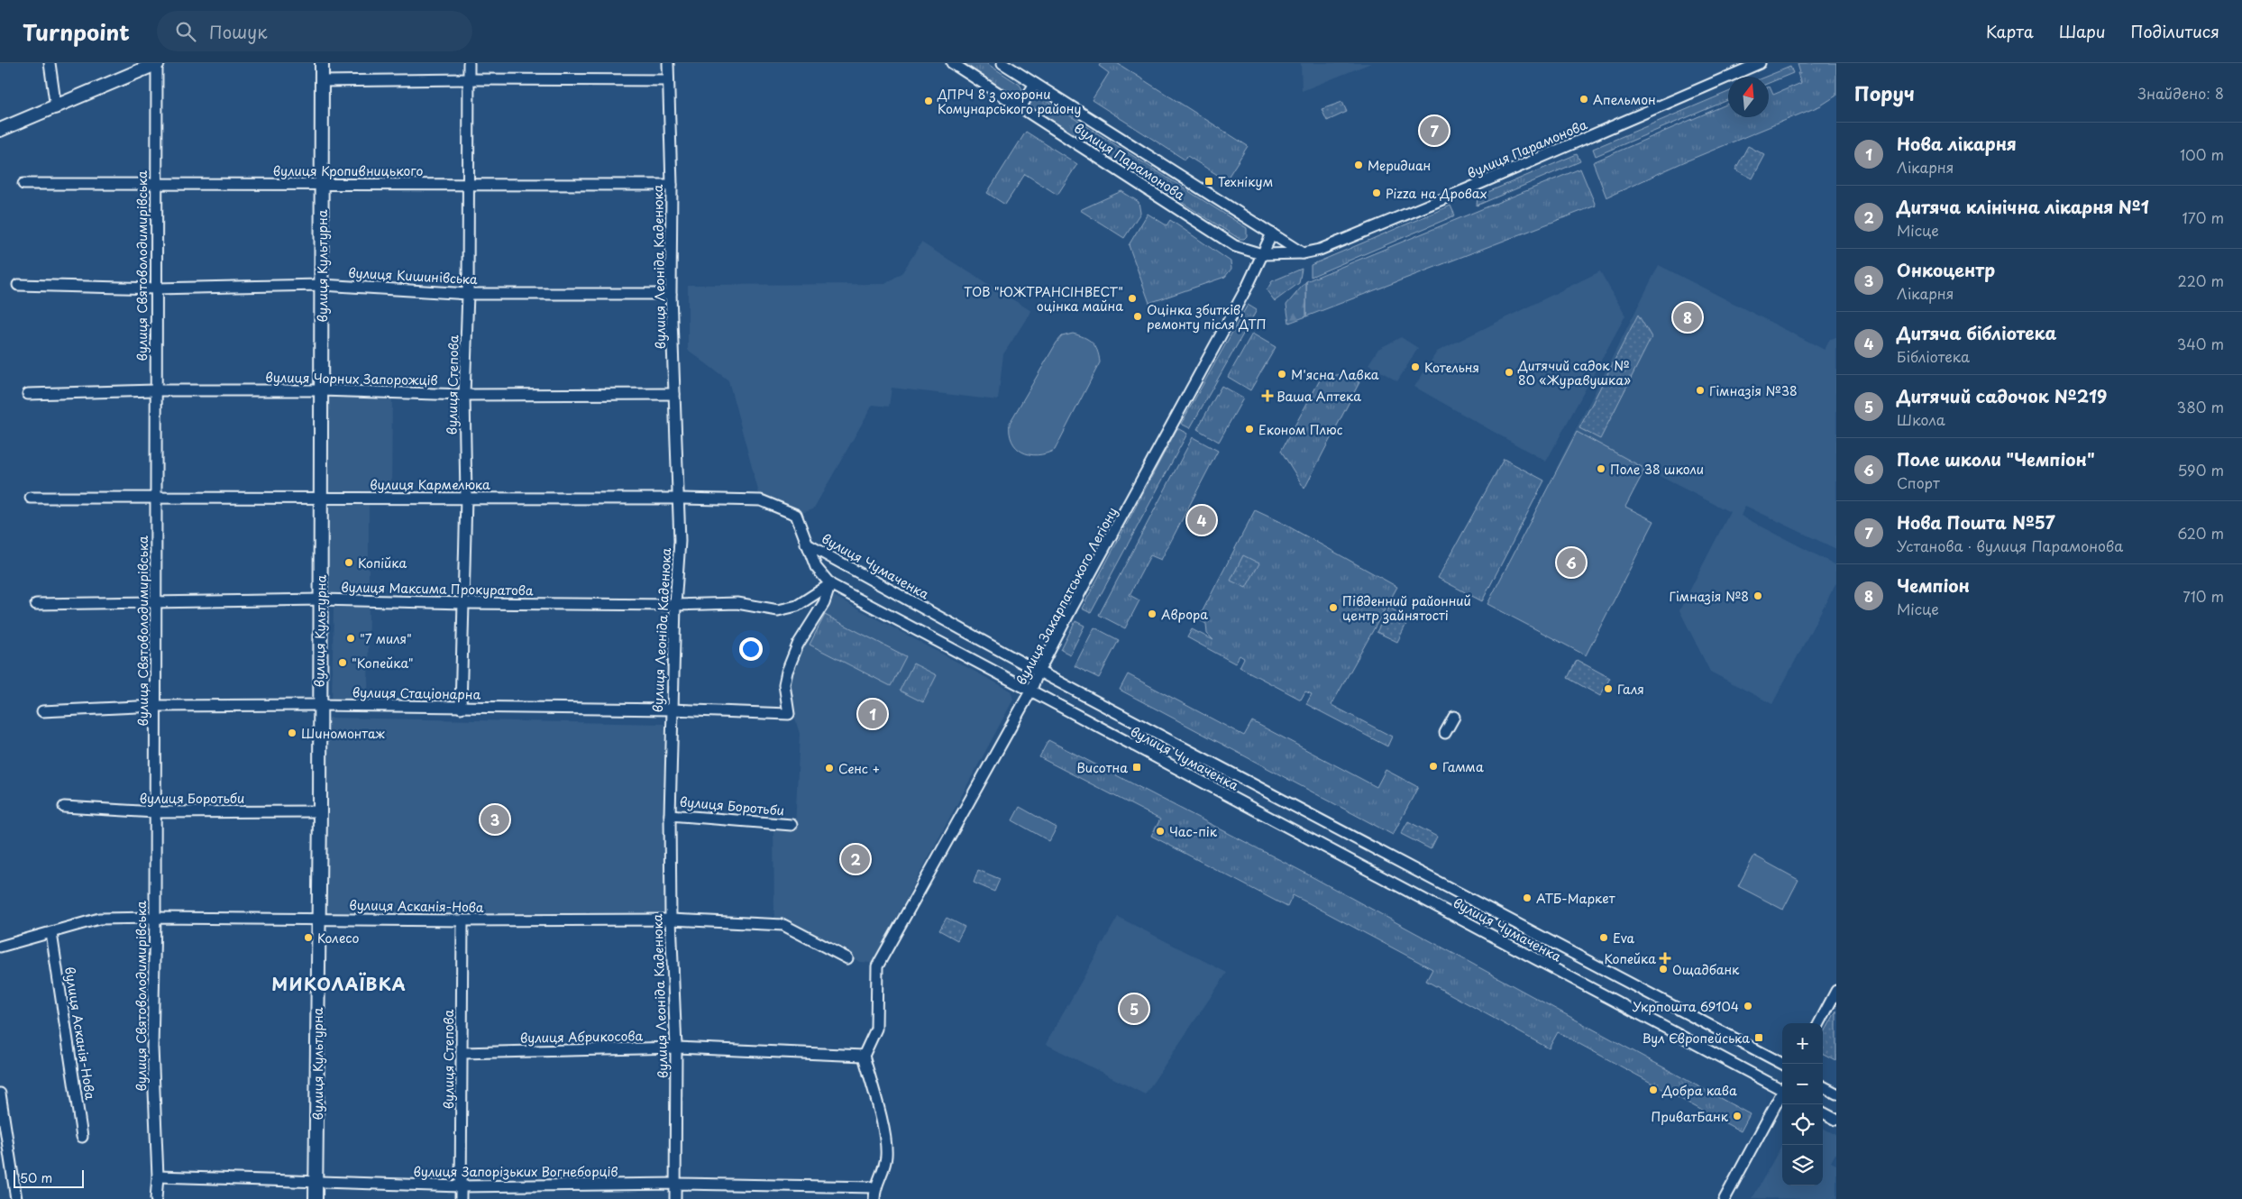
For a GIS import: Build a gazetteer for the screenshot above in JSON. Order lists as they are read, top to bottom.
{
  "streets": {
    "main road": ["вулиця Культурна"],
    "street": [
      "вулиця Парамонова",
      "вулиця Кропивницького",
      "вулиця Святоволодимирівська",
      "вулиця Леоніда Каденюка",
      "вулиця Кишинівська",
      "вулиця Чорних Запорожців",
      "вулиця Степова",
      "вулиця Кармелюка",
      "вулиця Чумаченка",
      "вулиця Максима Прокуратова",
      "вулиця Закарпатського Легіону",
      "вулиця Стаціонарна",
      "вулиця Боротьби",
      "вулиця Асканія-Нова",
      "вулиця Абрикосова",
      "вулиця Запорізьких Вогнеборців"
    ]
  },
  "crossings": [
    ["вулиця Парамонова", "вулиця Закарпатського Легіону"],
    ["вулиця Кропивницького", "вулиця Святоволодимирівська"],
    ["вулиця Кропивницького", "вулиця Культурна"],
    ["вулиця Кропивницького", "вулиця Леоніда Каденюка"],
    ["вулиця Кропивницького", "вулиця Степова"],
    ["вулиця Святоволодимирівська", "вулиця Кишинівська"],
    ["вулиця Святоволодимирівська", "вулиця Чорних Запорожців"],
    ["вулиця Святоволодимирівська", "вулиця Кармелюка"],
    ["вулиця Святоволодимирівська", "вулиця Максима Прокуратова"],
    ["вулиця Святоволодимирівська", "вулиця Стаціонарна"],
    ["вулиця Святоволодимирівська", "вулиця Боротьби"],
    ["вулиця Святоволодимирівська", "вулиця Асканія-Нова"],
    ["вулиця Святоволодимирівська", "вулиця Запорізьких Вогнеборців"],
    ["вулиця Культурна", "вулиця Кишинівська"],
    ["вулиця Культурна", "вулиця Чорних Запорожців"],
    ["вулиця Культурна", "вулиця Кармелюка"],
    ["вулиця Культурна", "вулиця Максима Прокуратова"],
    ["вулиця Культурна", "вулиця Стаціонарна"],
    ["вулиця Культурна", "вулиця Боротьби"],
    ["вулиця Культурна", "вулиця Асканія-Нова"],
    ["вулиця Культурна", "вулиця Запорізьких Вогнеборців"],
    ["вулиця Леоніда Каденюка", "вулиця Кишинівська"],
    ["вулиця Леоніда Каденюка", "вулиця Чорних Запорожців"],
    ["вулиця Леоніда Каденюка", "вулиця Кармелюка"],
    ["вулиця Леоніда Каденюка", "вулиця Максима Прокуратова"],
    ["вулиця Леоніда Каденюка", "вулиця Стаціонарна"],
    ["вулиця Леоніда Каденюка", "вулиця Боротьби"],
    ["вулиця Леоніда Каденюка", "вулиця Асканія-Нова"],
    ["вулиця Леоніда Каденюка", "вулиця Абрикосова"],
    ["вулиця Леоніда Каденюка", "вулиця Запорізьких Вогнеборців"],
    ["вулиця Кишинівська", "вулиця Степова"],
    ["вулиця Чорних Запорожців", "вулиця Степова"],
    ["вулиця Степова", "вулиця Кармелюка"],
    ["вулиця Степова", "вулиця Максима Прокуратова"],
    ["вулиця Степова", "вулиця Стаціонарна"],
    ["вулиця Степова", "вулиця Асканія-Нова"],
    ["вулиця Степова", "вулиця Абрикосова"],
    ["вулиця Степова", "вулиця Запорізьких Вогнеборців"],
    ["вулиця Кармелюка", "вулиця Чумаченка"],
    ["вулиця Чумаченка", "вулиця Максима Прокуратова"],
    ["вулиця Чумаченка", "вулиця Закарпатського Легіону"],
    ["вулиця Чумаченка", "вулиця Стаціонарна"],
    ["вулиця Максима Прокуратова", "вулиця Стаціонарна"],
    ["вулиця Закарпатського Легіону", "вулиця Абрикосова"]
  ],
  "districts": ["МИКОЛАЇВКА"],
  "places": {
    "other": [
      "Апельмон",
      "ДПРЧ 8 з охорони Комунарського району",
      "Меридиан",
      "Pizza на Дровах",
      "ТОВ \"ЮЖТРАНСІНВЕСТ\" оцінка майна",
      "Оцінка збитків, ремонту після ДТП",
      "Котельня",
      "Дитячий садок № 80 «Журавушка»",
      "М'ясна Лавка",
      "Гімназія №38",
      "Економ Плюс",
      "Поле 38 школи",
      "Копійка",
      "Гімназія №8",
      "Південний районний центр зайнятості",
      "Аврора",
      "\"7 миля\"",
      "\"Копейка\"",
      "Галя",
      "Шиномонтаж",
      "Гамма",
      "Сенс +",
      "Час-пік",
      "АТБ-Маркет",
      "Колесо",
      "Eva",
      "Ощадбанк",
      "Укрпошта 69104",
      "Добра кава",
      "ПриватБанк"
    ],
    "transit": ["Технікум", "Висотна", "Вул Європейська"],
    "health": ["Ваша Аптека", "Копейка"]
  },
  "scale_bar": "50 m",
  "north": "top",
  "page": {
    "header": "Turnpoint",
    "search": "Пошук",
    "nav": ["Карта", "Шари", "Поділитися"],
    "heading": ["Поруч", "Знайдено: 8"],
    "pins": [
      "7",
      "8",
      "4",
      "6",
      "1",
      "3",
      "2",
      "5"
    ],
    "list": [
      {
        "mark": "1",
        "name": "Нова лікарня",
        "note": "Лікарня",
        "value": "100 m"
      },
      {
        "mark": "2",
        "name": "Дитяча клінічна лікарня №1",
        "note": "Місце",
        "value": "170 m"
      },
      {
        "mark": "3",
        "name": "Онкоцентр",
        "note": "Лікарня",
        "value": "220 m"
      },
      {
        "mark": "4",
        "name": "Дитяча бібліотека",
        "note": "Бібліотека",
        "value": "340 m"
      },
      {
        "mark": "5",
        "name": "Дитячий садочок №219",
        "note": "Школа",
        "value": "380 m"
      },
      {
        "mark": "6",
        "name": "Поле школи \"Чемпіон\"",
        "note": "Спорт",
        "value": "590 m"
      },
      {
        "mark": "7",
        "name": "Нова Пошта №57",
        "note": "Установа · вулиця Парамонова",
        "value": "620 m"
      },
      {
        "mark": "8",
        "name": "Чемпіон",
        "note": "Місце",
        "value": "710 m"
      }
    ],
    "map_buttons": ["+", "−"],
    "scale": "50 m"
  }
}
